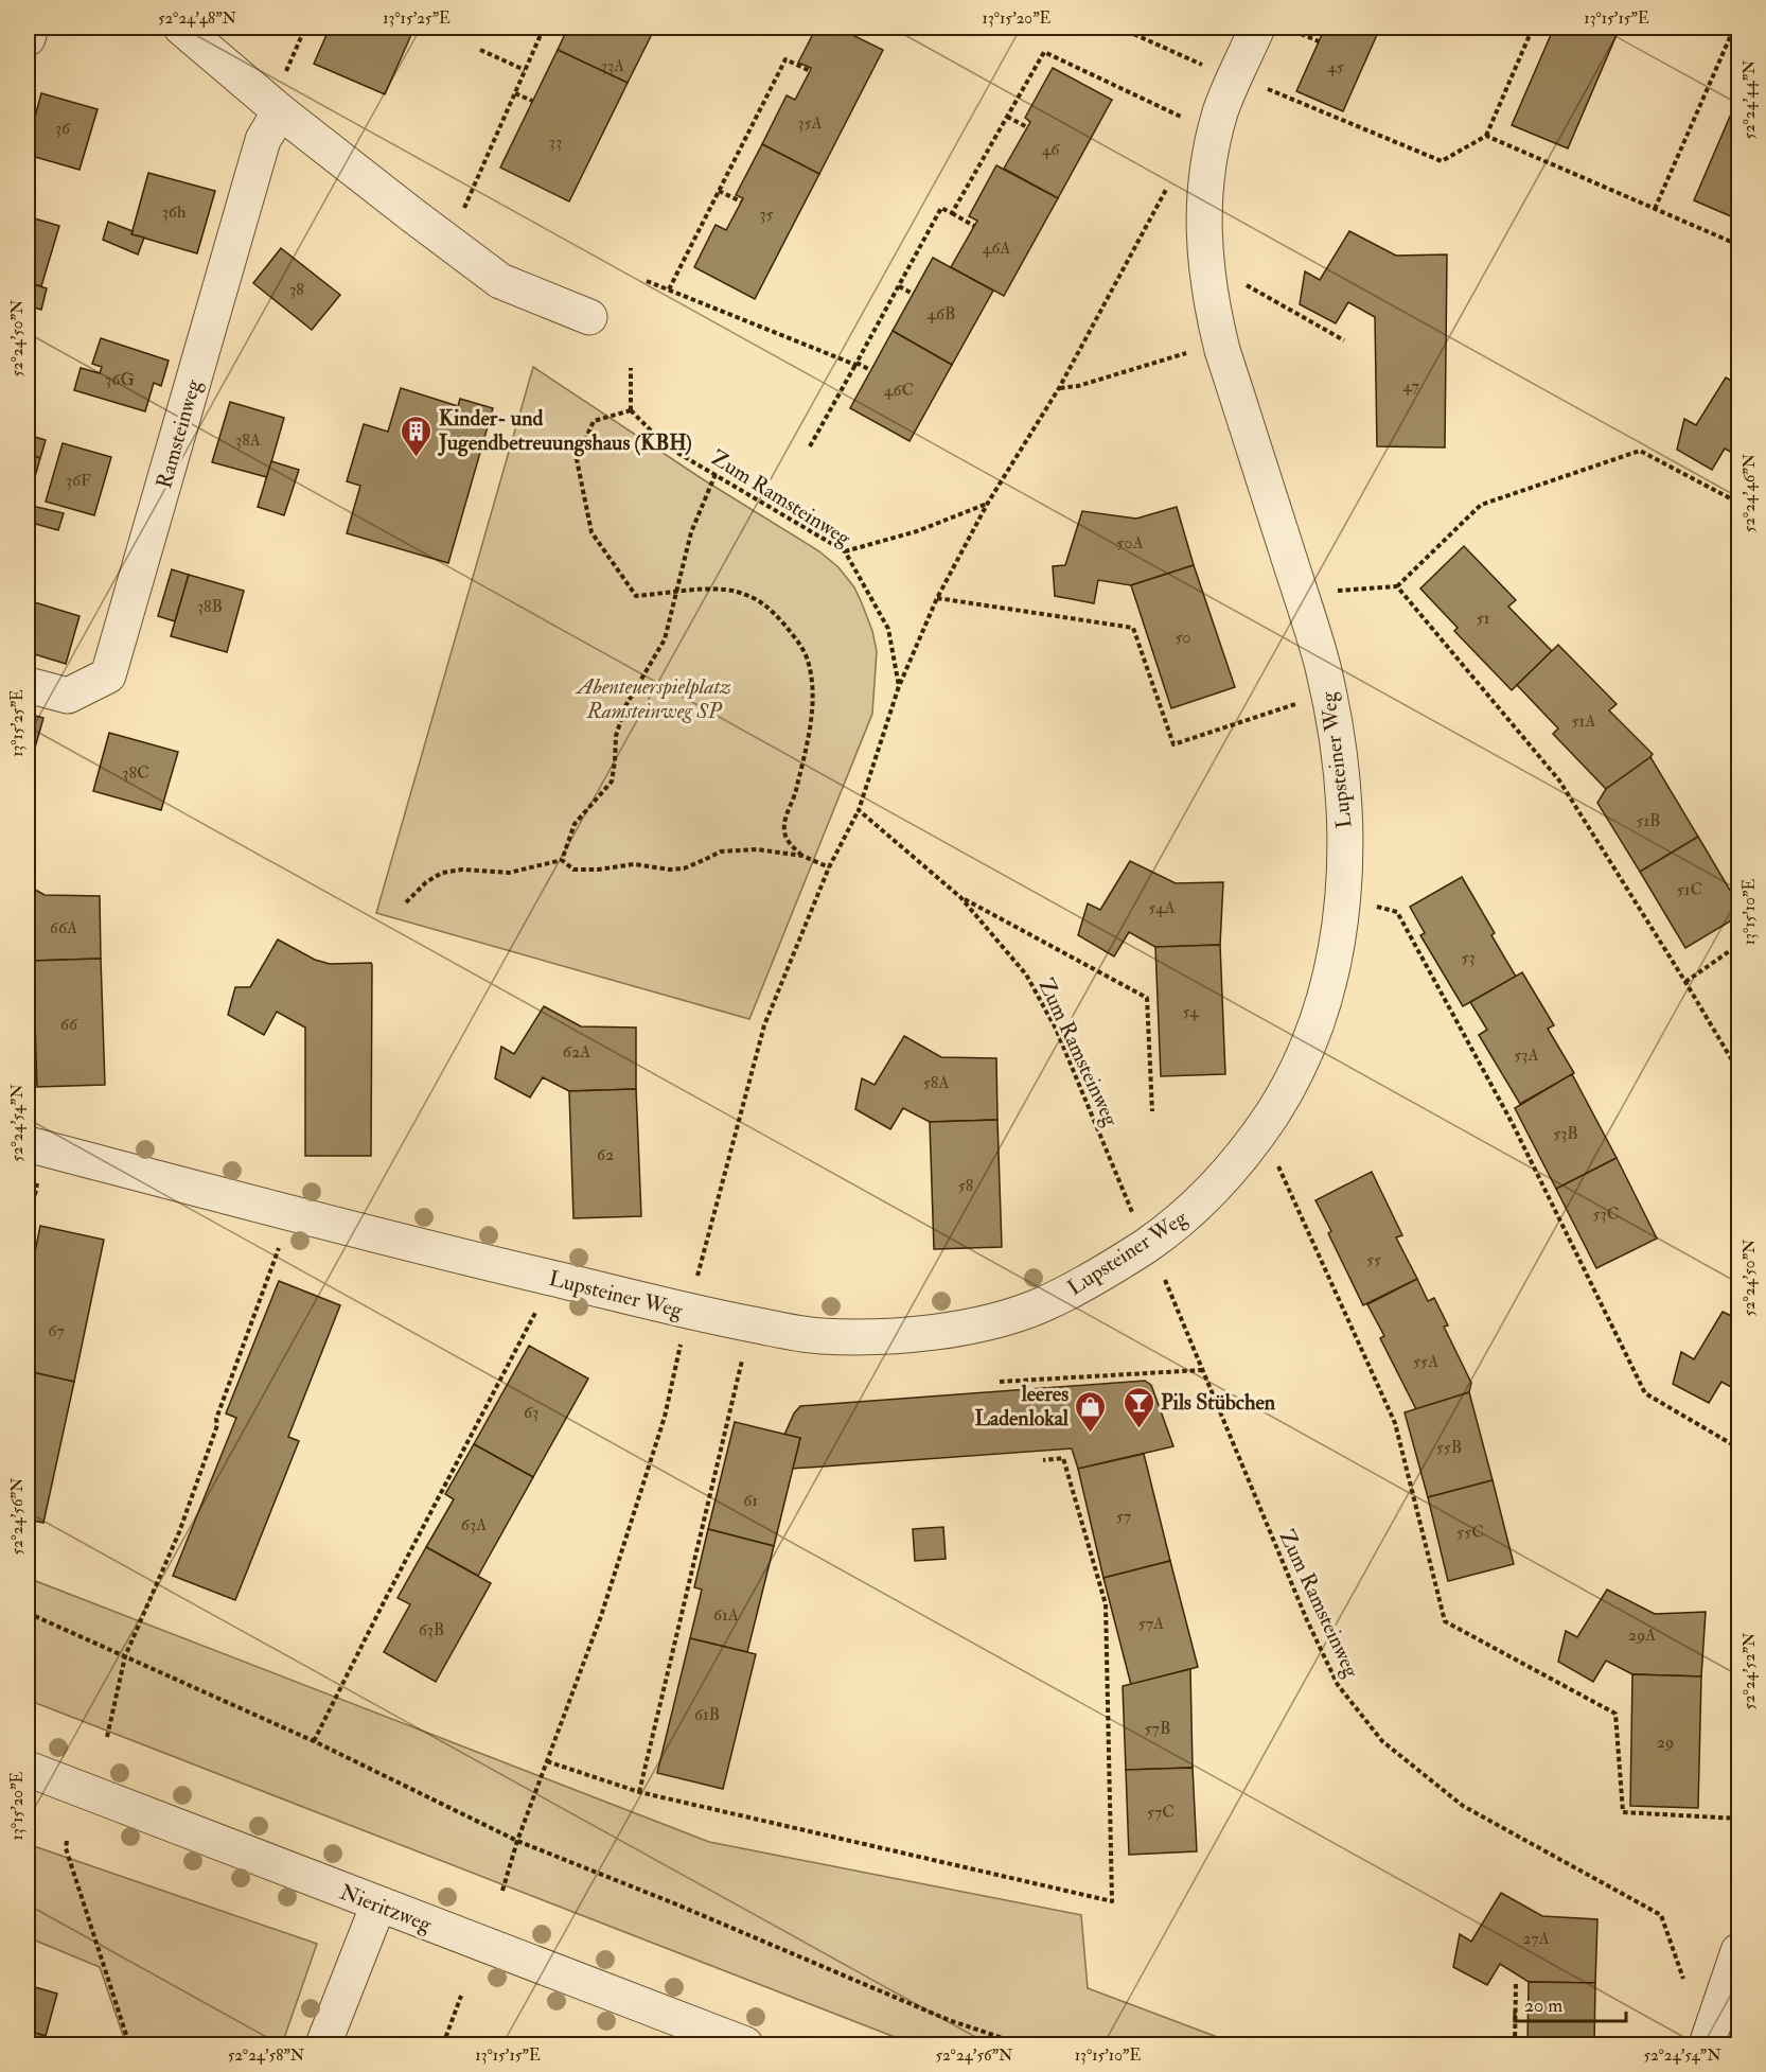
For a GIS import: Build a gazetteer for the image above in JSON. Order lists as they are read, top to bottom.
{
  "streets": {
    "street": ["Ramsteinweg", "Lupsteiner Weg", "Nieritzweg"],
    "path": ["Zum Ramsteinweg"]
  },
  "parks": ["Abenteuerspielplatz Ramsteinweg SP"],
  "places": {
    "building": ["Kinder- und Jugendbetreuungshaus (KBH)"],
    "bar": ["Pils Stübchen"],
    "shop": ["leeres Ladenlokal"]
  },
  "house_numbers": [
    "33A",
    "45",
    "35A",
    "36",
    "33",
    "46",
    "36h",
    "35",
    "46A",
    "38",
    "46B",
    "36G",
    "47",
    "46C",
    "38A",
    "36F",
    "50A",
    "38B",
    "51",
    "50",
    "51A",
    "38C",
    "51B",
    "51C",
    "54A",
    "66A",
    "53",
    "54",
    "66",
    "62A",
    "53A",
    "58A",
    "53B",
    "62",
    "58",
    "53C",
    "55",
    "67",
    "55A",
    "63",
    "55B",
    "61",
    "57",
    "63A",
    "55C",
    "61A",
    "57A",
    "63B",
    "29A",
    "61B",
    "57B",
    "29",
    "57C",
    "27A"
  ],
  "scale_bar": "20 m",
  "coordinates": [
    "52°24'48\"N",
    "13°15'25\"E",
    "13°15'20\"E",
    "13°15'15\"E",
    "52°24'44\"N",
    "52°24'50\"N",
    "52°24'46\"N",
    "13°15'10\"E",
    "52°24'54\"N",
    "52°24'56\"N",
    "52°24'52\"N",
    "52°24'58\"N"
  ]
}
